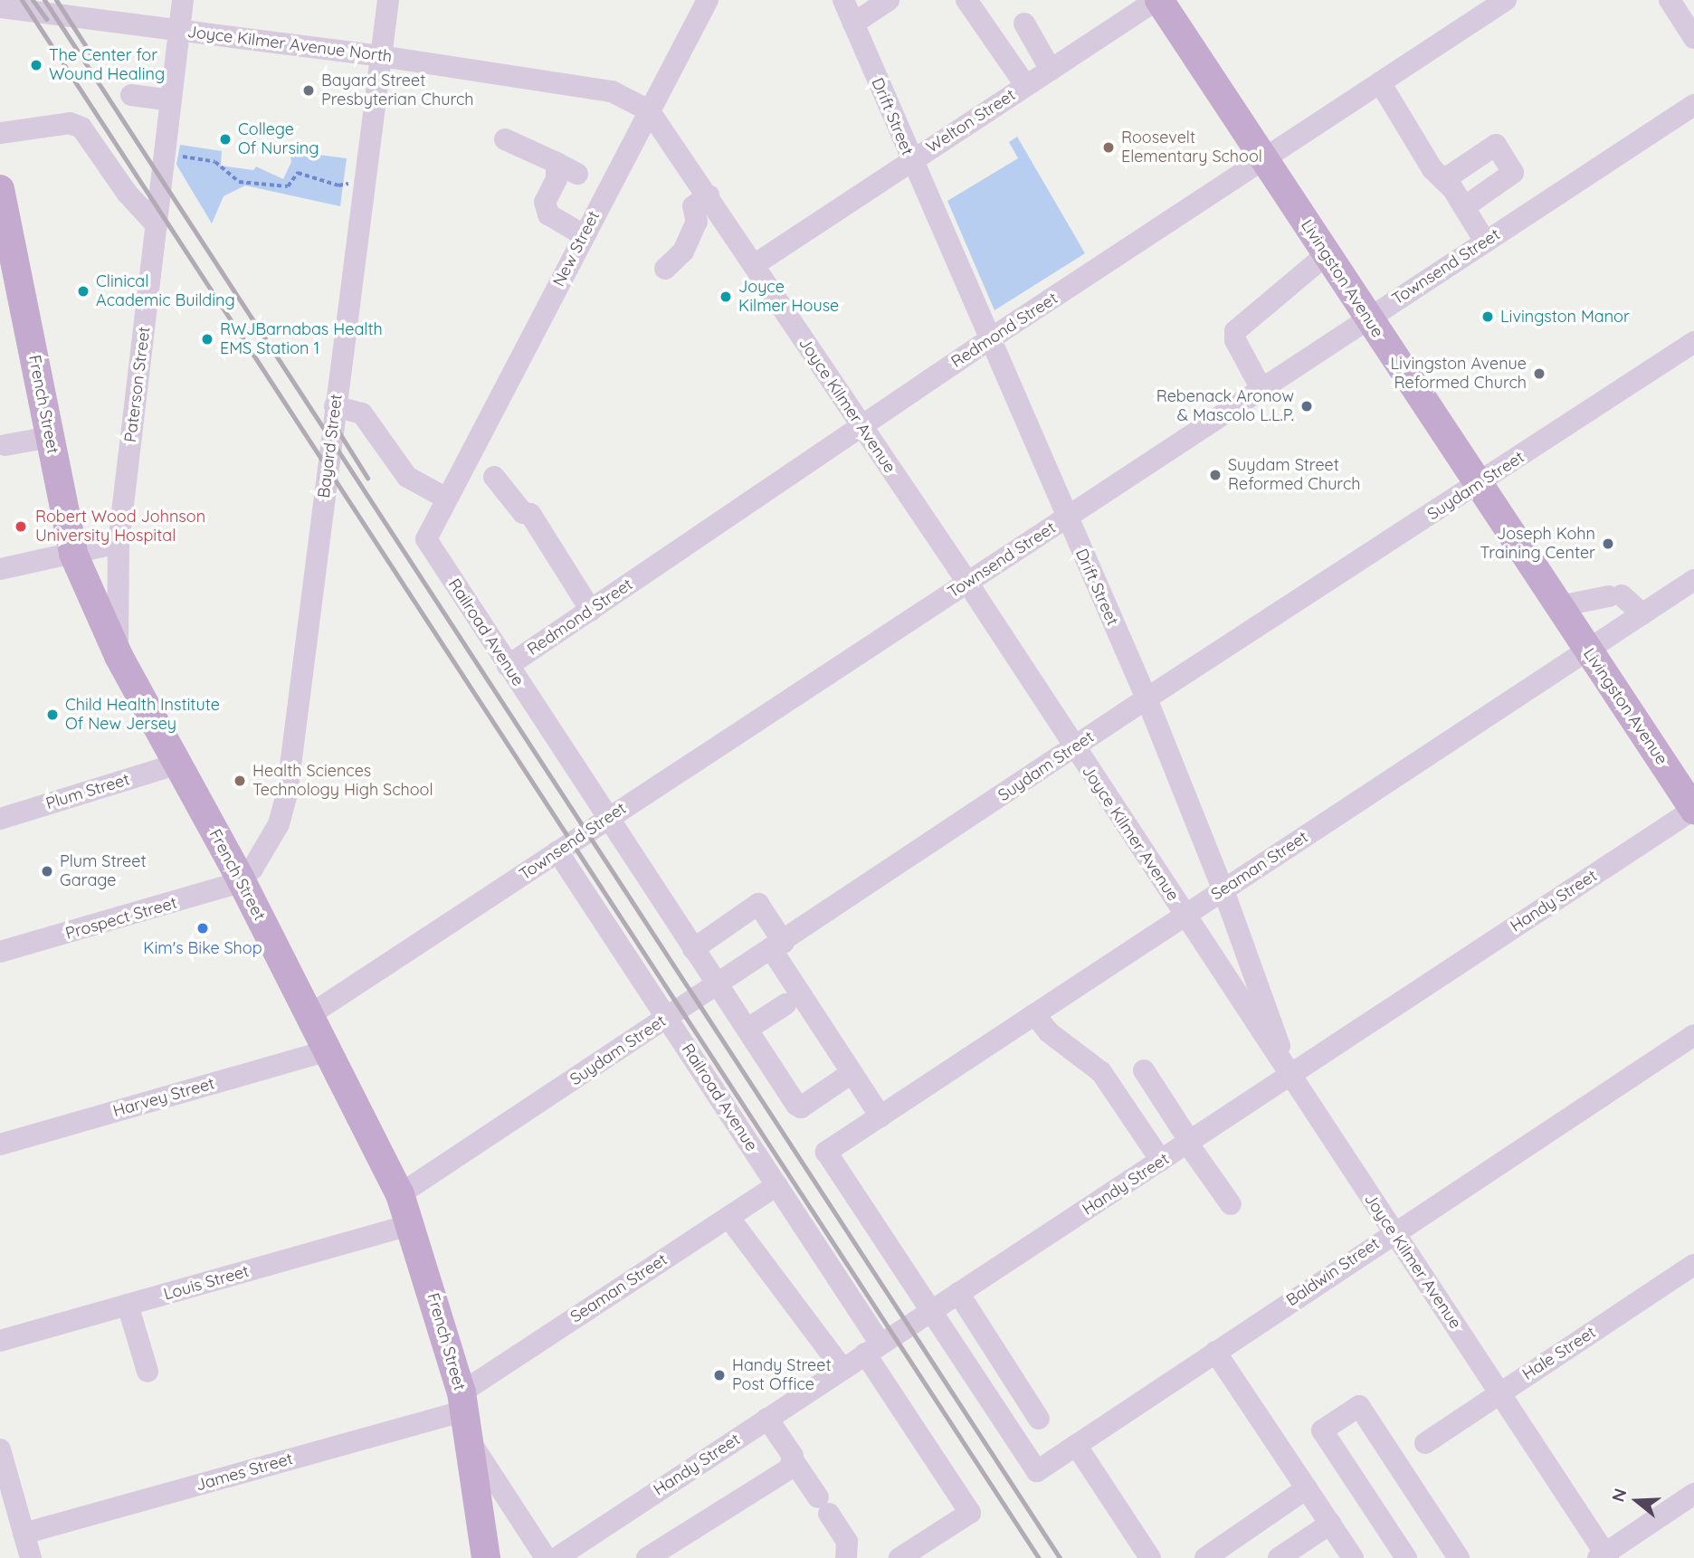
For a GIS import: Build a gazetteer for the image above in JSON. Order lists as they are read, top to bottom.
{
  "streets": {
    "main road": ["Livingston Avenue", "French Street"],
    "street": [
      "Joyce Kilmer Avenue North",
      "Drift Street",
      "Welton Street",
      "New Street",
      "Townsend Street",
      "Redmond Street",
      "Paterson Street",
      "Joyce Kilmer Avenue",
      "Bayard Street",
      "Suydam Street",
      "Railroad Avenue",
      "Plum Street",
      "Seaman Street",
      "Handy Street",
      "Prospect Street",
      "Harvey Street",
      "Baldwin Street",
      "Louis Street",
      "Hale Street",
      "James Street"
    ]
  },
  "crossings": [
    ["Joyce Kilmer Avenue North", "New Street"],
    ["Joyce Kilmer Avenue North", "Paterson Street"],
    ["Joyce Kilmer Avenue North", "Joyce Kilmer Avenue"],
    ["Joyce Kilmer Avenue North", "Bayard Street"],
    ["Drift Street", "Welton Street"],
    ["Drift Street", "Townsend Street"],
    ["Drift Street", "Redmond Street"],
    ["Drift Street", "Joyce Kilmer Avenue"],
    ["Drift Street", "Suydam Street"],
    ["Drift Street", "Seaman Street"],
    ["Drift Street", "Handy Street"],
    ["Welton Street", "Livingston Avenue"],
    ["Welton Street", "Joyce Kilmer Avenue"],
    ["New Street", "Joyce Kilmer Avenue"],
    ["New Street", "Railroad Avenue"],
    ["Townsend Street", "Livingston Avenue"],
    ["Townsend Street", "French Street"],
    ["Townsend Street", "Joyce Kilmer Avenue"],
    ["Townsend Street", "Railroad Avenue"],
    ["Livingston Avenue", "Redmond Street"],
    ["Livingston Avenue", "Suydam Street"],
    ["Livingston Avenue", "Seaman Street"],
    ["Livingston Avenue", "Handy Street"],
    ["Redmond Street", "Joyce Kilmer Avenue"],
    ["Redmond Street", "Railroad Avenue"],
    ["Paterson Street", "French Street"],
    ["French Street", "Bayard Street"],
    ["French Street", "Suydam Street"],
    ["French Street", "Plum Street"],
    ["French Street", "Seaman Street"],
    ["French Street", "Prospect Street"],
    ["French Street", "Harvey Street"],
    ["French Street", "Louis Street"],
    ["French Street", "James Street"],
    ["Joyce Kilmer Avenue", "Suydam Street"],
    ["Joyce Kilmer Avenue", "Seaman Street"],
    ["Joyce Kilmer Avenue", "Handy Street"],
    ["Joyce Kilmer Avenue", "Baldwin Street"],
    ["Joyce Kilmer Avenue", "Hale Street"],
    ["Bayard Street", "Prospect Street"],
    ["Suydam Street", "Railroad Avenue"],
    ["Railroad Avenue", "Seaman Street"],
    ["Railroad Avenue", "Handy Street"],
    ["Seaman Street", "Handy Street"],
    ["Seaman Street", "Baldwin Street"],
    ["Seaman Street", "James Street"],
    ["Handy Street", "Baldwin Street"]
  ],
  "places": [
    "The Center for Wound Healing",
    "Bayard Street Presbyterian Church",
    "College Of Nursing",
    "Roosevelt Elementary School",
    "Clinical Academic Building",
    "Joyce Kilmer House",
    "Livingston Manor",
    "RWJBarnabas Health EMS Station 1",
    "Livingston Avenue Reformed Church",
    "Rebenack Aronow & Mascolo L.L.P.",
    "Suydam Street Reformed Church",
    "Robert Wood Johnson University Hospital",
    "Joseph Kohn Training Center",
    "Child Health Institute Of New Jersey",
    "Health Sciences Technology High School",
    "Plum Street Garage",
    "Kim's Bike Shop",
    "Handy Street Post Office"
  ],
  "north": "left"
}
